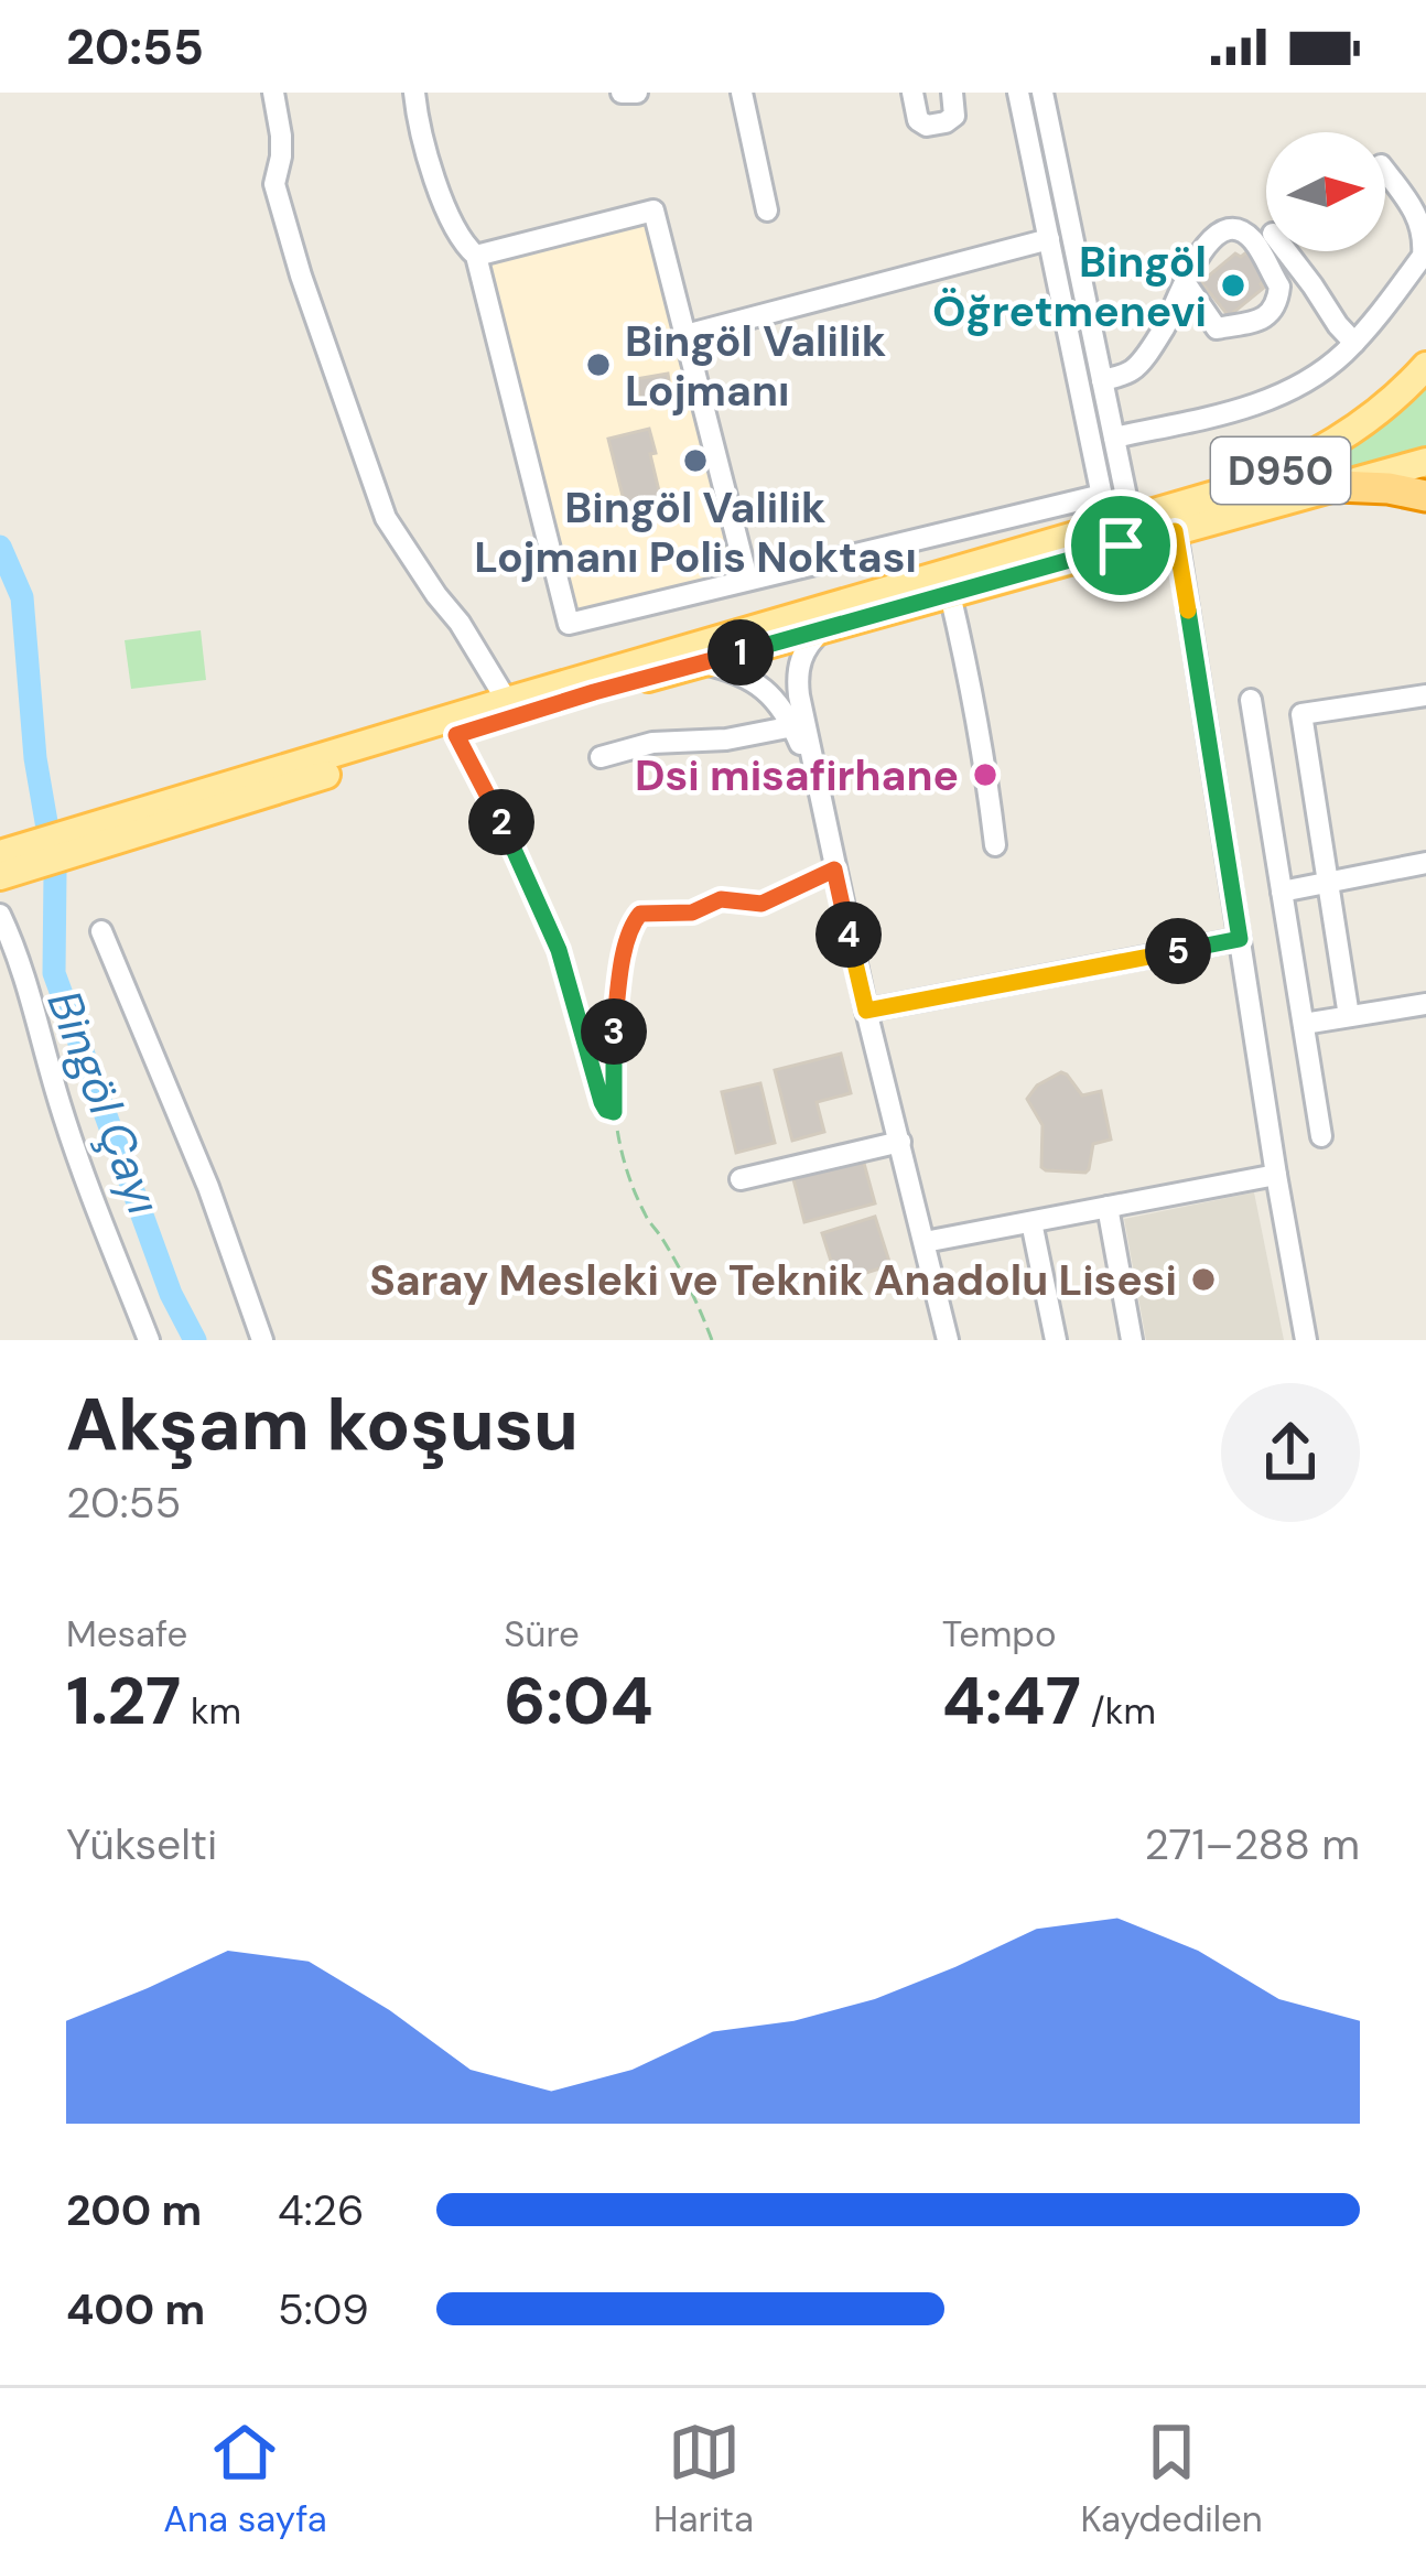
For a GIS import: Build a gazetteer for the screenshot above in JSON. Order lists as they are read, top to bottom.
{
  "streets": {
    "highway": ["D950"]
  },
  "water": ["Bingöl Çayı"],
  "places": [
    "Bingöl Öğretmenevi",
    "Bingöl Valilik Lojmanı",
    "Bingöl Valilik Lojmanı Polis Noktası",
    "Dsi misafirhane",
    "Saray Mesleki ve Teknik Anadolu Lisesi"
  ],
  "north": "right",
  "page": {
    "status": "20:55",
    "pins": [
      "1",
      "2",
      "4",
      "5",
      "3"
    ],
    "heading": ["Akşam koşusu", "20:55"],
    "stats": [
      ["Mesafe", "1.27 km"],
      ["Süre", "6:04"],
      ["Tempo", "4:47 /km"]
    ],
    "chart": ["Yükselti", "271–288 m"],
    "list": [
      {
        "name": "200 m",
        "note": "4:26"
      },
      {
        "name": "400 m",
        "note": "5:09"
      }
    ],
    "tabs": ["Ana sayfa", "Harita", "Kaydedilen"]
  }
}
